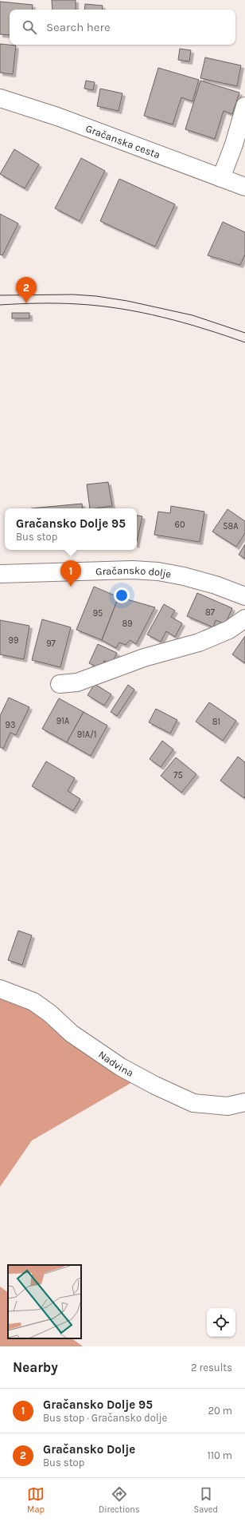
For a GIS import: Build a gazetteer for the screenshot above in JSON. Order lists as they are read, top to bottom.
{
  "streets": {
    "street": ["Gračanska cesta", "Gračansko dolje", "Nadvina"]
  },
  "house_numbers": [
    "60",
    "58A",
    "87",
    "95",
    "89",
    "99",
    "97",
    "91A",
    "81",
    "93",
    "91A/1",
    "75"
  ],
  "page": {
    "search": "Search here",
    "pins": ["2", "1"],
    "popup": ["Gračansko Dolje 95", "Bus stop"],
    "heading": ["Nearby", "2 results"],
    "list": [
      {
        "mark": "1",
        "name": "Gračansko Dolje 95",
        "note": "Bus stop · Gračansko dolje",
        "value": "20 m"
      },
      {
        "mark": "2",
        "name": "Gračansko Dolje",
        "note": "Bus stop",
        "value": "110 m"
      }
    ],
    "nav": ["Map", "Directions", "Saved"]
  }
}
